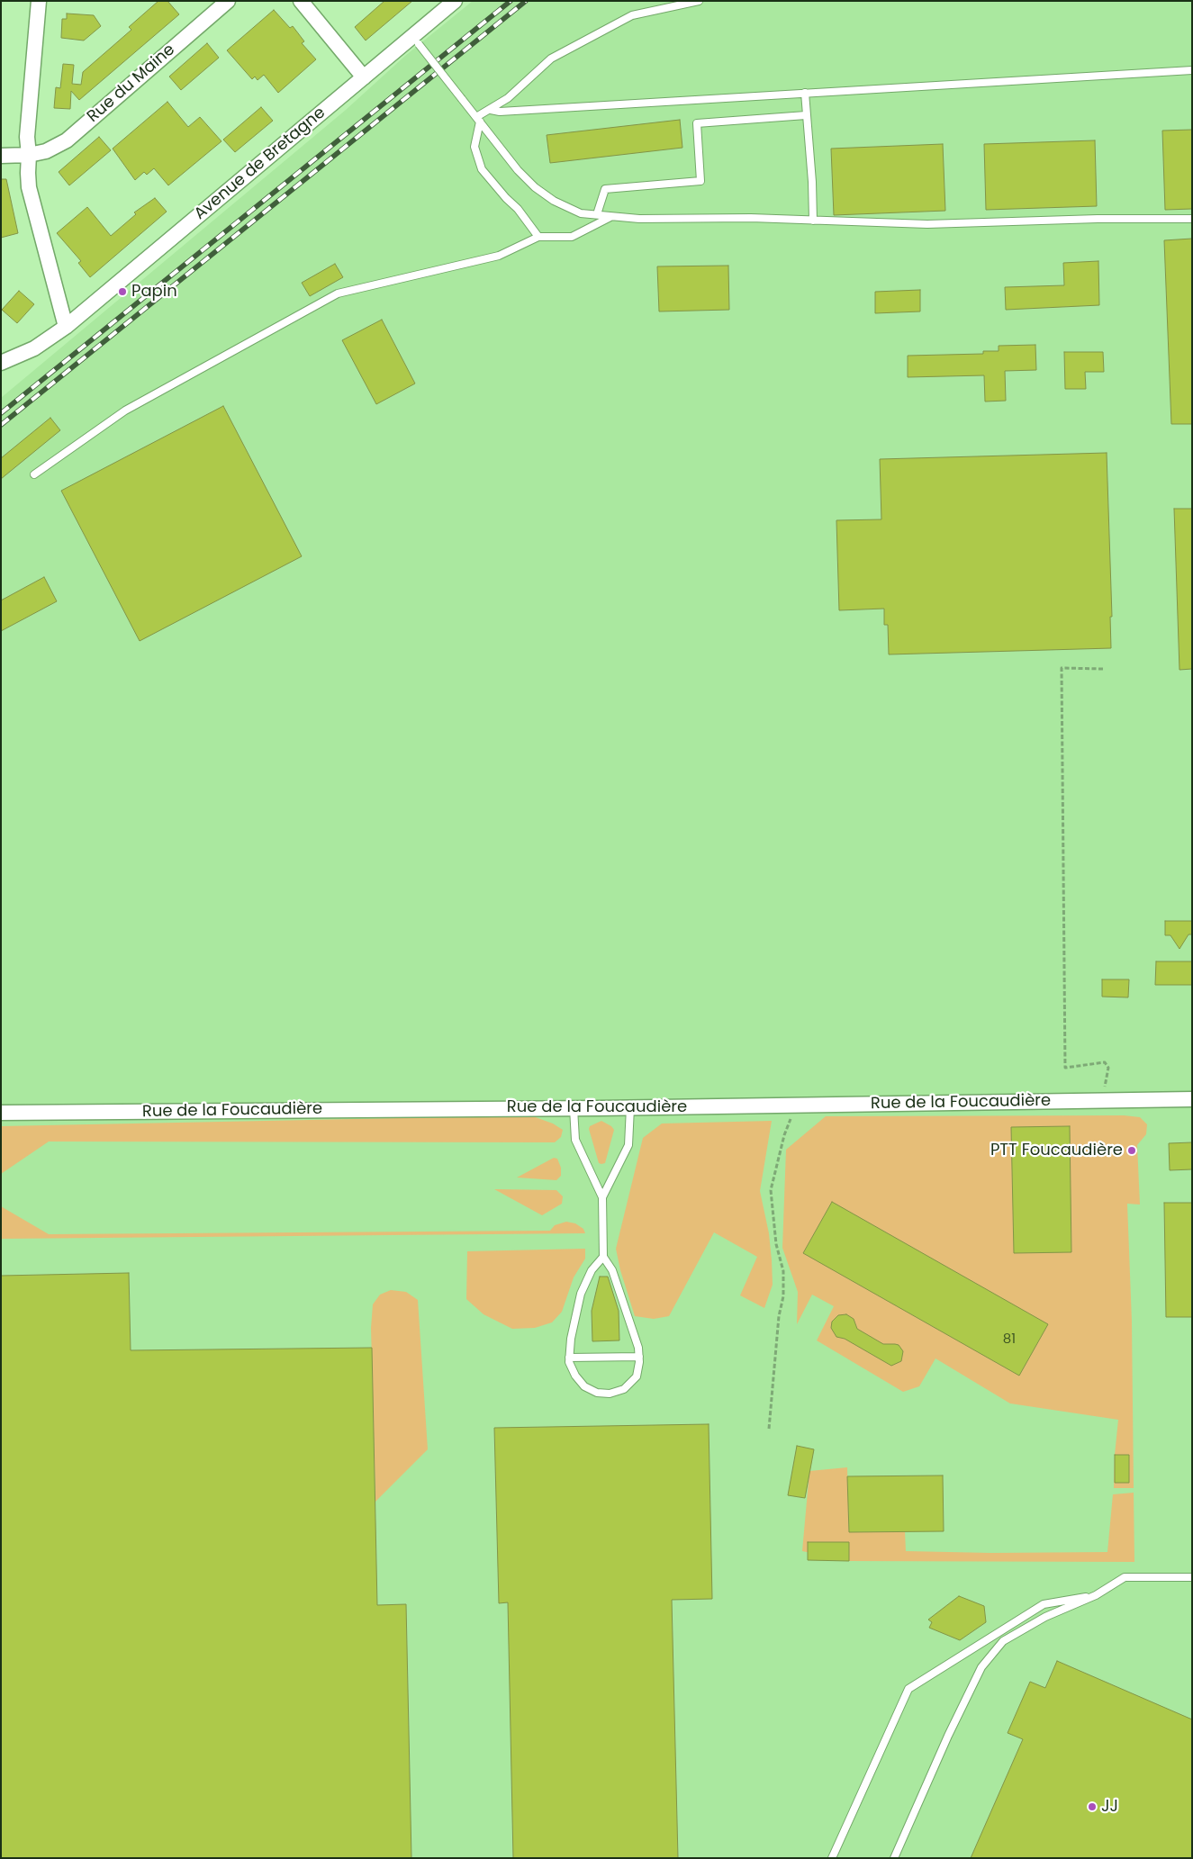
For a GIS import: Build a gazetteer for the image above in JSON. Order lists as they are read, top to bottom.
{
  "streets": {
    "street": ["Rue du Maine", "Avenue de Bretagne", "Rue de la Foucaudière"]
  },
  "places": ["Papin", "PTT Foucaudière", "JJ"],
  "house_numbers": ["81"]
}
